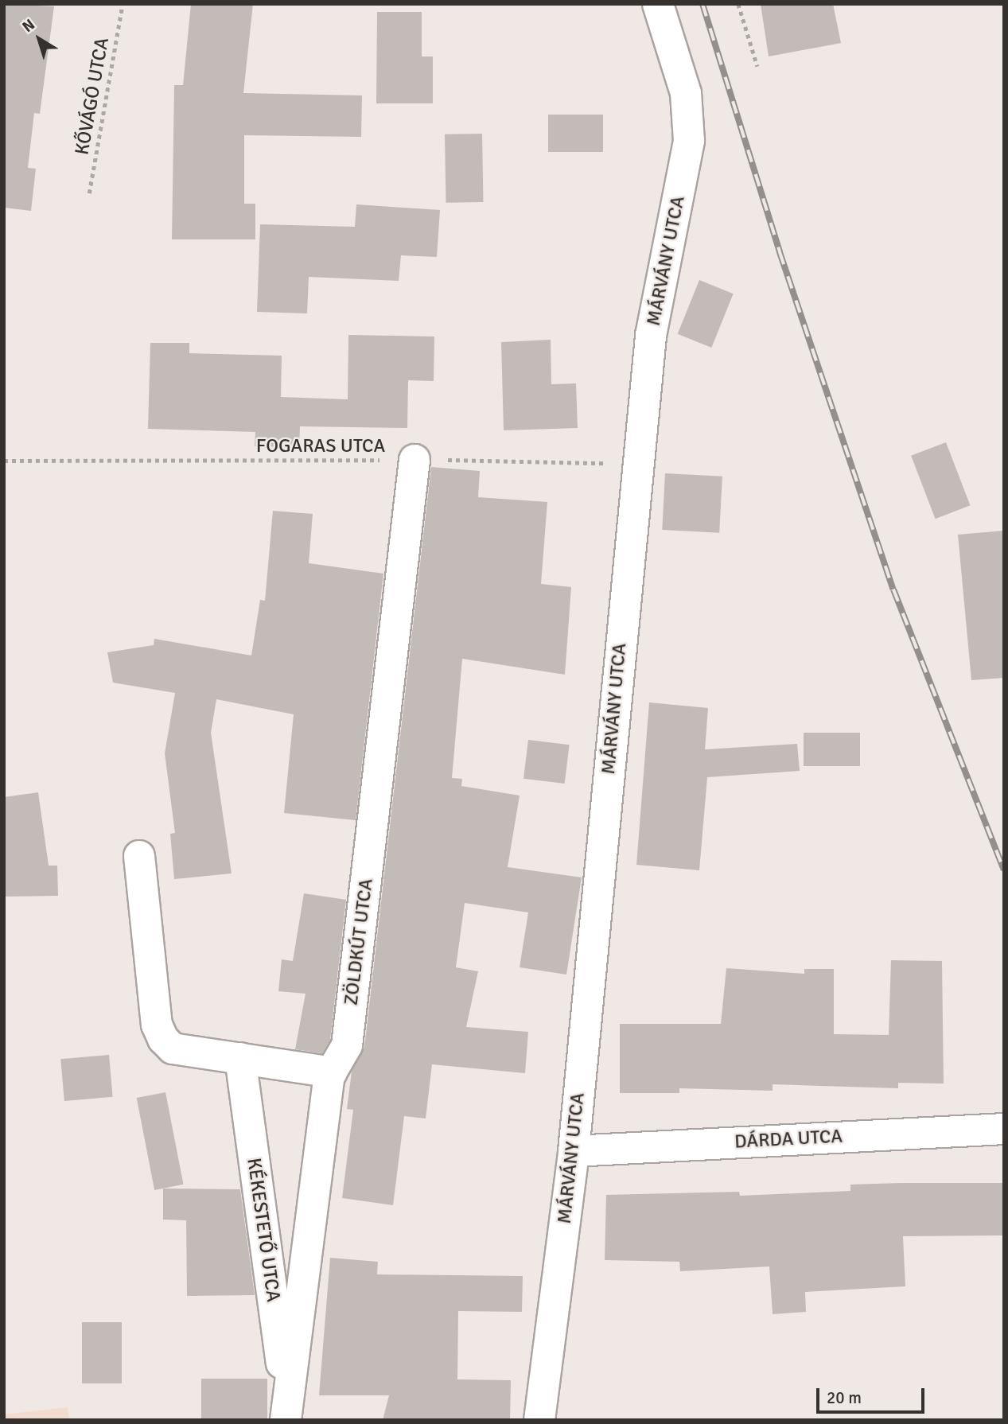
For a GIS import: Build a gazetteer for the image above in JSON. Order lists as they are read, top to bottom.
{
  "streets": {
    "street": [
      "MÁRVÁNY UTCA",
      "ZÖLDKÚT UTCA",
      "DÁRDA UTCA",
      "KÉKESTETŐ UTCA"
    ],
    "path": ["KŐVÁGÓ UTCA", "FOGARAS UTCA"]
  },
  "crossings": [
    ["MÁRVÁNY UTCA", "FOGARAS UTCA"],
    ["MÁRVÁNY UTCA", "DÁRDA UTCA"],
    ["FOGARAS UTCA", "ZÖLDKÚT UTCA"],
    ["ZÖLDKÚT UTCA", "KÉKESTETŐ UTCA"]
  ],
  "scale_bar": "20 m",
  "north": "top left"
}
